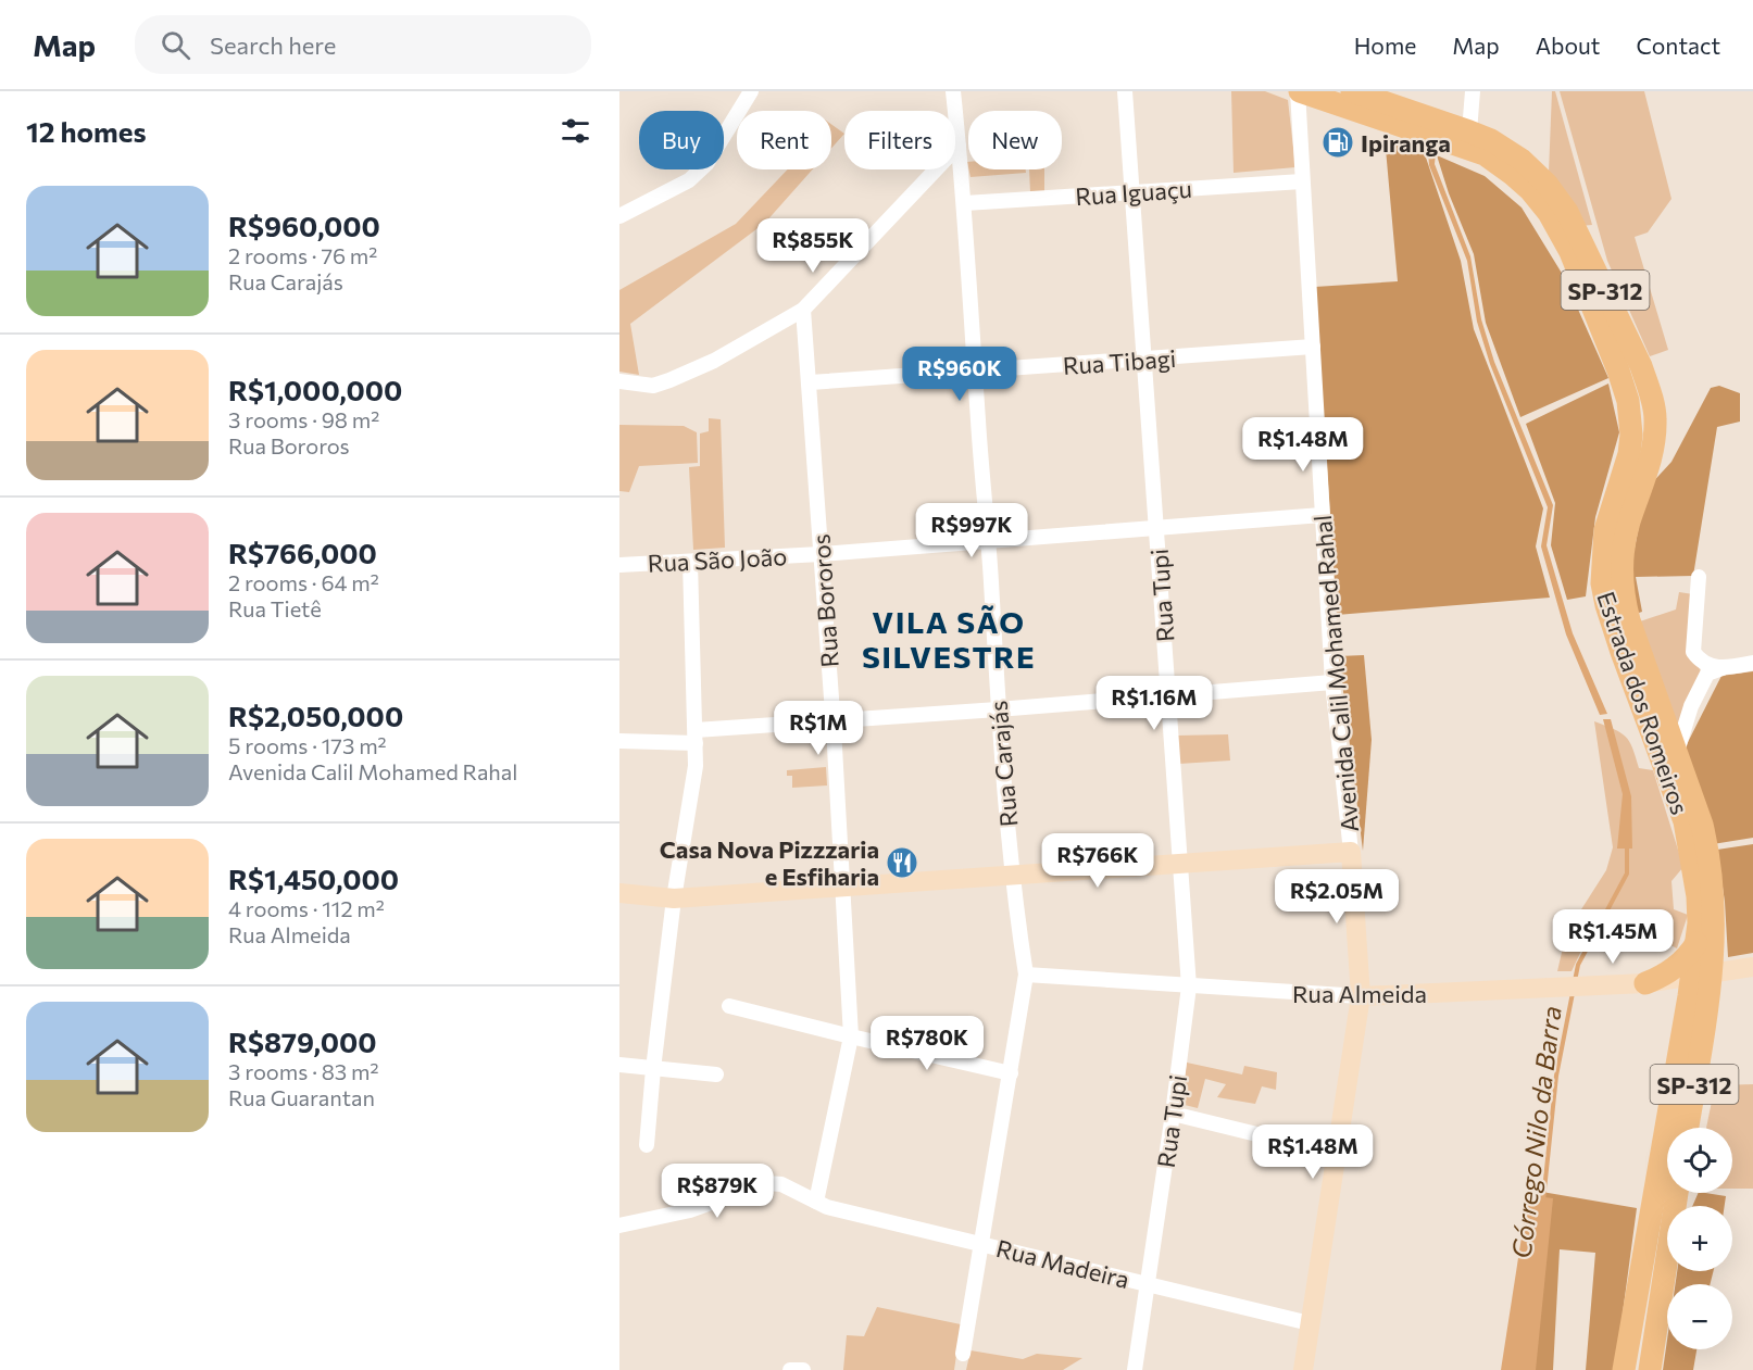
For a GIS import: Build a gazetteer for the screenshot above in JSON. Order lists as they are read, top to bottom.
{
  "streets": {
    "main road": ["SP-312", "Estrada dos Romeiros"],
    "street": [
      "Rua Iguaçu",
      "Rua Tibagi",
      "Rua São João",
      "Rua Tupi",
      "Rua Bororos",
      "Avenida Calil Mohamed Rahal",
      "Rua Carajás",
      "Rua Almeida",
      "Rua Madeira"
    ]
  },
  "crossings": [
    ["Rua Iguaçu", "Rua Tupi"],
    ["Rua Iguaçu", "Avenida Calil Mohamed Rahal"],
    ["Rua Iguaçu", "Rua Carajás"],
    ["Rua Tibagi", "Rua Tupi"],
    ["Rua Tibagi", "Rua Bororos"],
    ["Rua Tibagi", "Avenida Calil Mohamed Rahal"],
    ["Rua Tibagi", "Rua Carajás"],
    ["Rua São João", "Rua Tupi"],
    ["Rua São João", "Rua Bororos"],
    ["Rua São João", "Avenida Calil Mohamed Rahal"],
    ["Rua São João", "Rua Carajás"],
    ["Rua Tupi", "Rua Almeida"],
    ["Rua Tupi", "Rua Madeira"],
    ["Rua Bororos", "Rua Madeira"],
    ["Avenida Calil Mohamed Rahal", "Estrada dos Romeiros"],
    ["Avenida Calil Mohamed Rahal", "Rua Almeida"],
    ["Avenida Calil Mohamed Rahal", "Rua Madeira"],
    ["Rua Carajás", "Rua Almeida"],
    ["Rua Carajás", "Rua Madeira"]
  ],
  "districts": ["VILA SÃO SILVESTRE"],
  "water": ["Córrego Nilo da Barra"],
  "places": {
    "fuel station": ["Ipiranga"],
    "restaurant": ["Casa Nova Pizzzaria e Esfiharia"]
  },
  "page": {
    "header": "Map",
    "search": "Search here",
    "nav": [
      "Home",
      "Map",
      "About",
      "Contact"
    ],
    "heading": "12 homes",
    "chip": [
      "Buy",
      "Rent",
      "Filters",
      "New"
    ],
    "list": [
      {
        "name": "R$960,000",
        "note": "2 rooms · 76 m² · Rua Carajás"
      },
      {
        "name": "R$1,000,000",
        "note": "3 rooms · 98 m² · Rua Bororos"
      },
      {
        "name": "R$766,000",
        "note": "2 rooms · 64 m² · Rua Tietê"
      },
      {
        "name": "R$2,050,000",
        "note": "5 rooms · 173 m² · Avenida Calil Mohamed Rahal"
      },
      {
        "name": "R$1,450,000",
        "note": "4 rooms · 112 m² · Rua Almeida"
      },
      {
        "name": "R$879,000",
        "note": "3 rooms · 83 m² · Rua Guarantan"
      }
    ],
    "price": [
      "R$855K",
      "R$960K",
      "R$1.48M",
      "R$997K",
      "R$1.16M",
      "R$1M",
      "R$766K",
      "R$2.05M",
      "R$1.45M",
      "R$780K",
      "R$1.48M",
      "R$879K"
    ],
    "map_buttons": ["+", "−"]
  }
}
